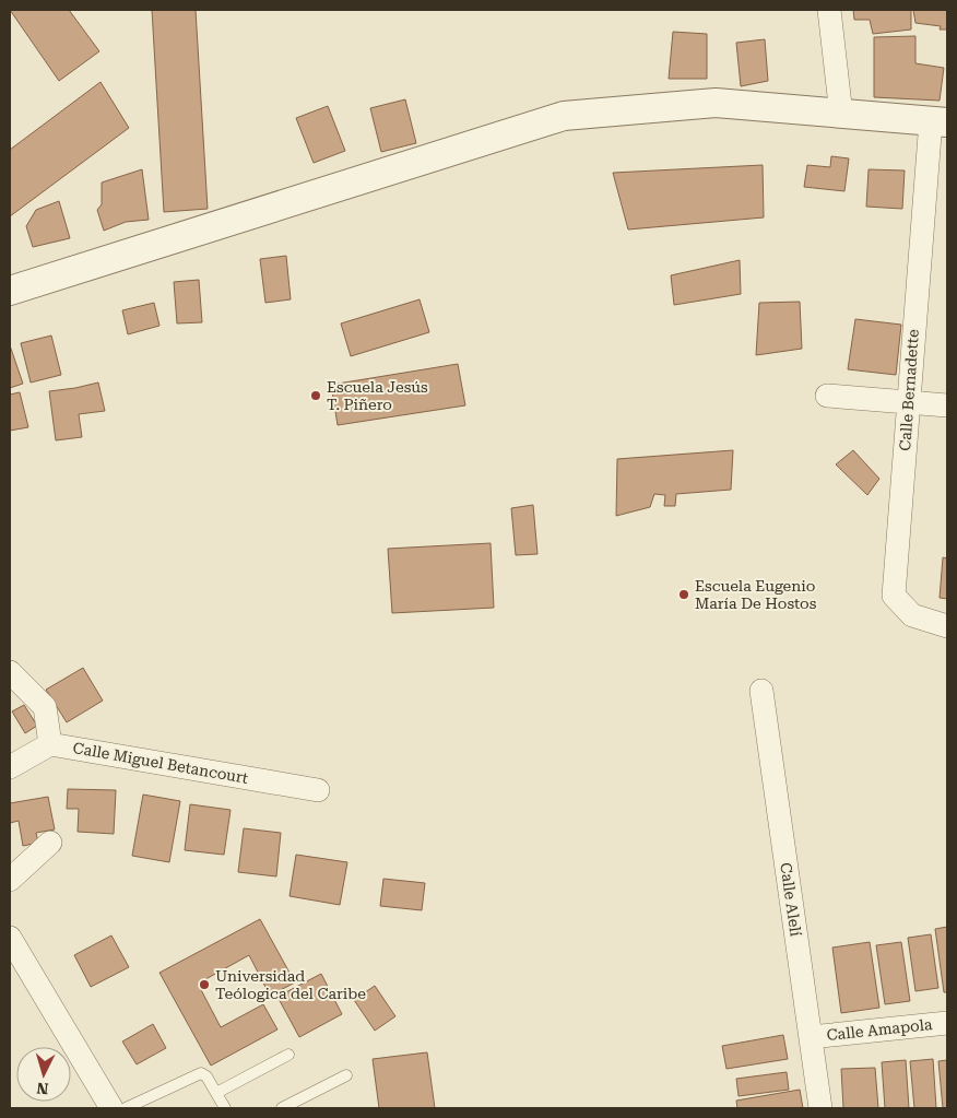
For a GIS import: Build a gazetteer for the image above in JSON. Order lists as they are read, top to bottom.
{
  "streets": {
    "street": [
      "Calle Bernadette",
      "Calle Miguel Betancourt",
      "Calle Alelí",
      "Calle Amapola"
    ]
  },
  "crossings": [
    ["Calle Alelí", "Calle Amapola"]
  ],
  "places": ["Escuela Jesús T. Piñero", "Escuela Eugenio María De Hostos", "Universidad Teólogica del Caribe"],
  "north": "bottom"
}
